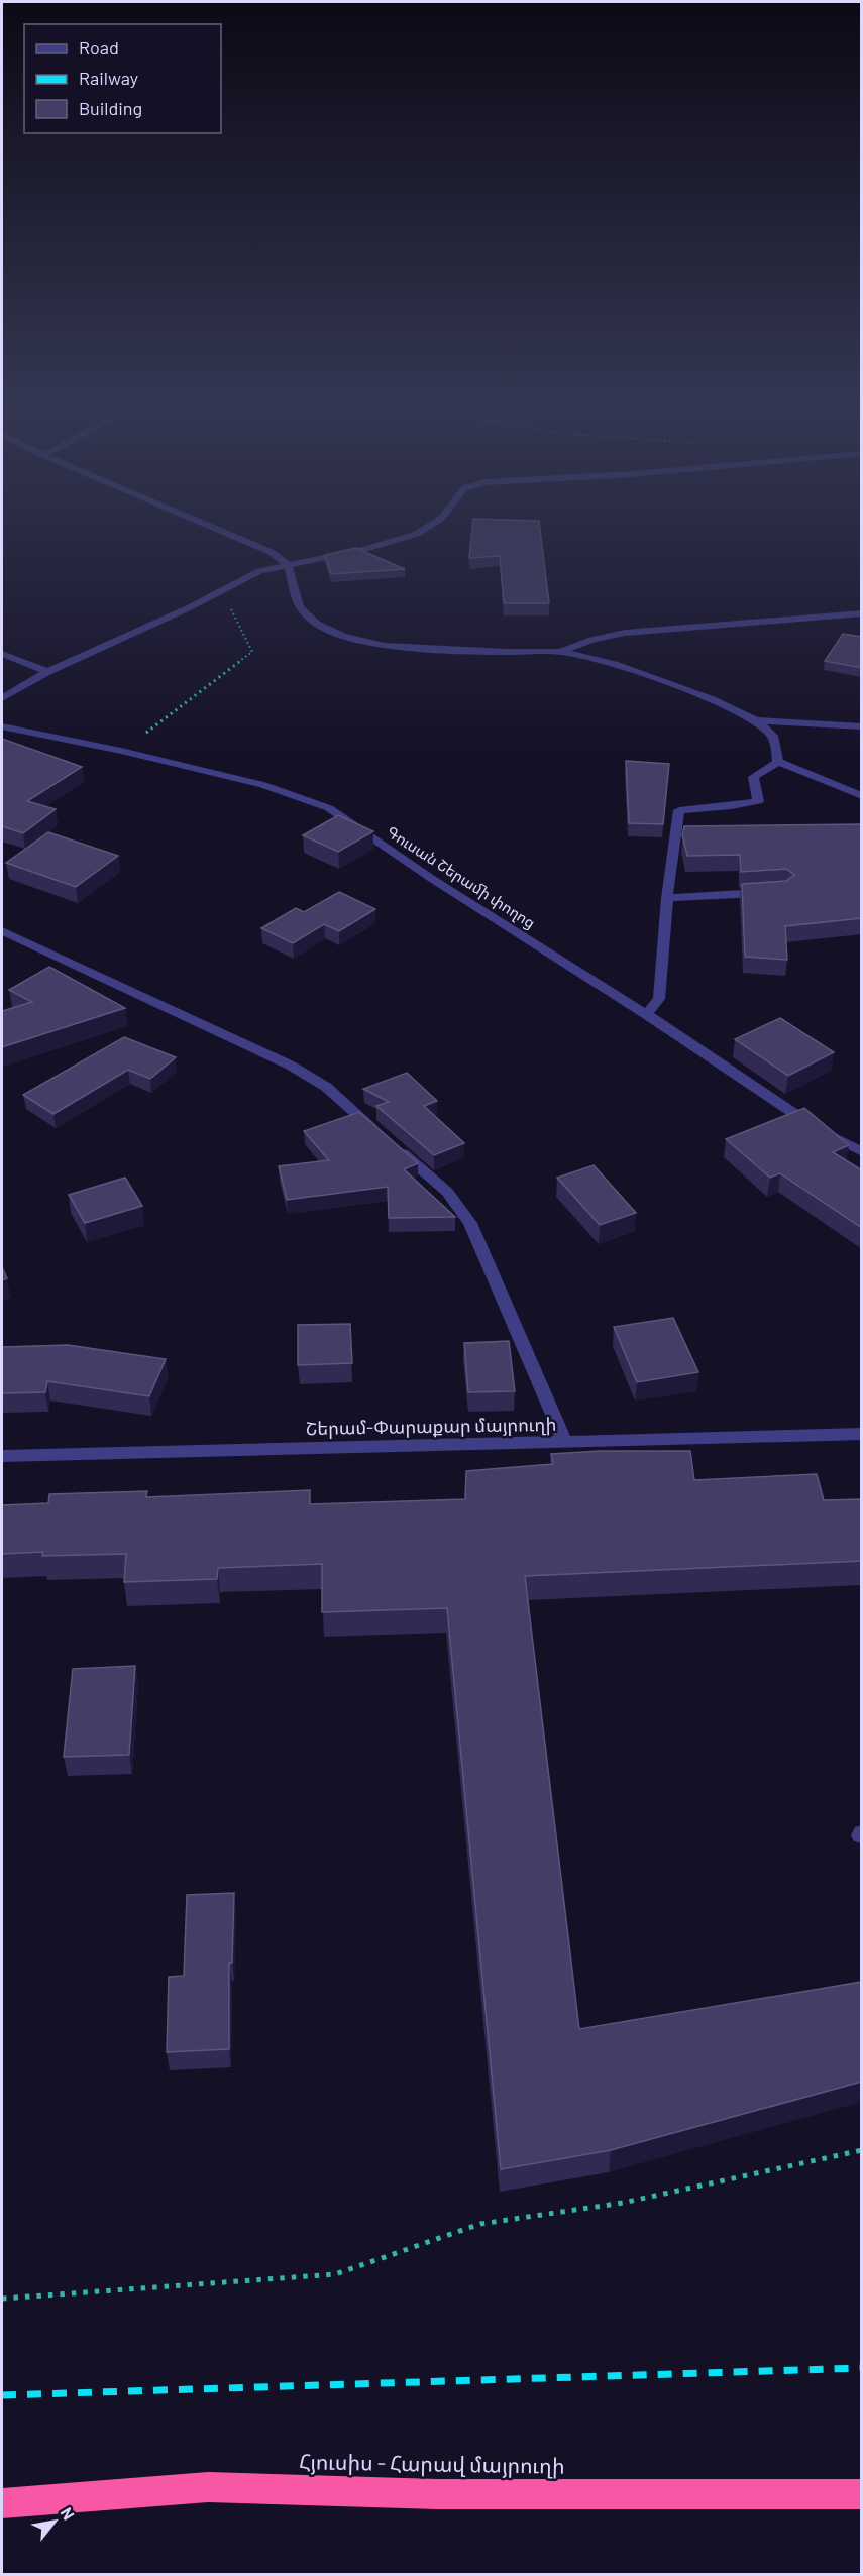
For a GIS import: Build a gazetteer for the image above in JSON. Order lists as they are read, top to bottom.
{
  "streets": {
    "highway": ["Հյուսիս - Հարավ մայրուղի"],
    "street": ["Գուսան Շերամի փողոց", "Շերամ-Փարաքար մայրուղի"]
  },
  "legend": ["Road", "Railway", "Building"],
  "north": "top right"
}
